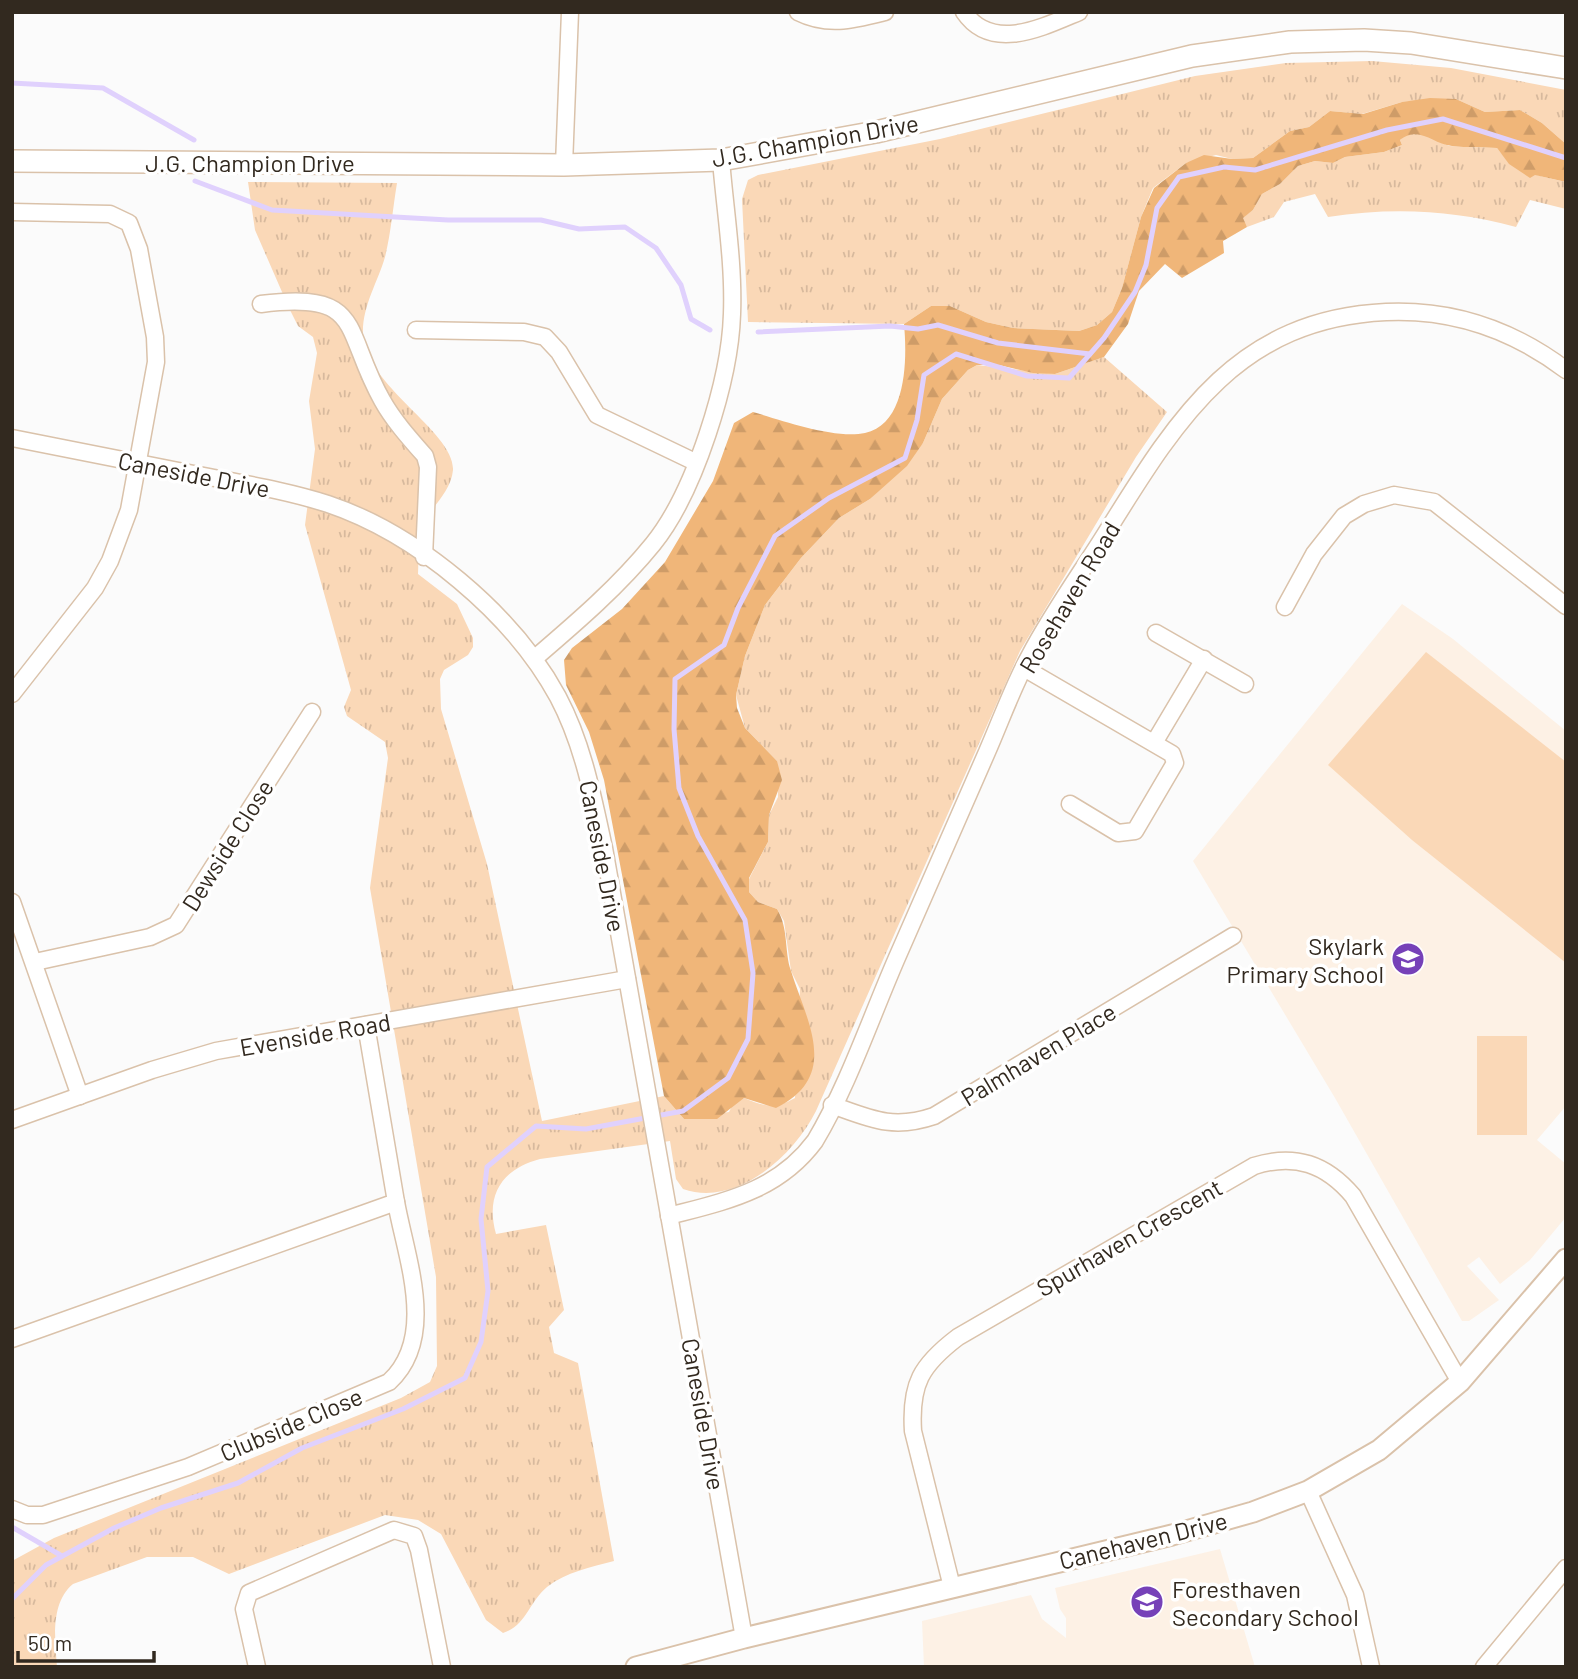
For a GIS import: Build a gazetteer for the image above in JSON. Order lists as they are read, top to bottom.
{
  "streets": {
    "main road": ["J.G. Champion Drive"],
    "street": [
      "Caneside Drive",
      "Rosehaven Road",
      "Dewside Close",
      "Evenside Road",
      "Palmhaven Place",
      "Spurhaven Crescent",
      "Clubside Close",
      "Canehaven Drive"
    ]
  },
  "crossings": [
    ["Caneside Drive", "Rosehaven Road"],
    ["Caneside Drive", "Evenside Road"],
    ["Caneside Drive", "Canehaven Drive"],
    ["Rosehaven Road", "Palmhaven Place"],
    ["Evenside Road", "Clubside Close"],
    ["Spurhaven Crescent", "Canehaven Drive"]
  ],
  "places": {
    "school or university": ["Skylark Primary School", "Foresthaven Secondary School"]
  },
  "scale_bar": "50 m"
}
